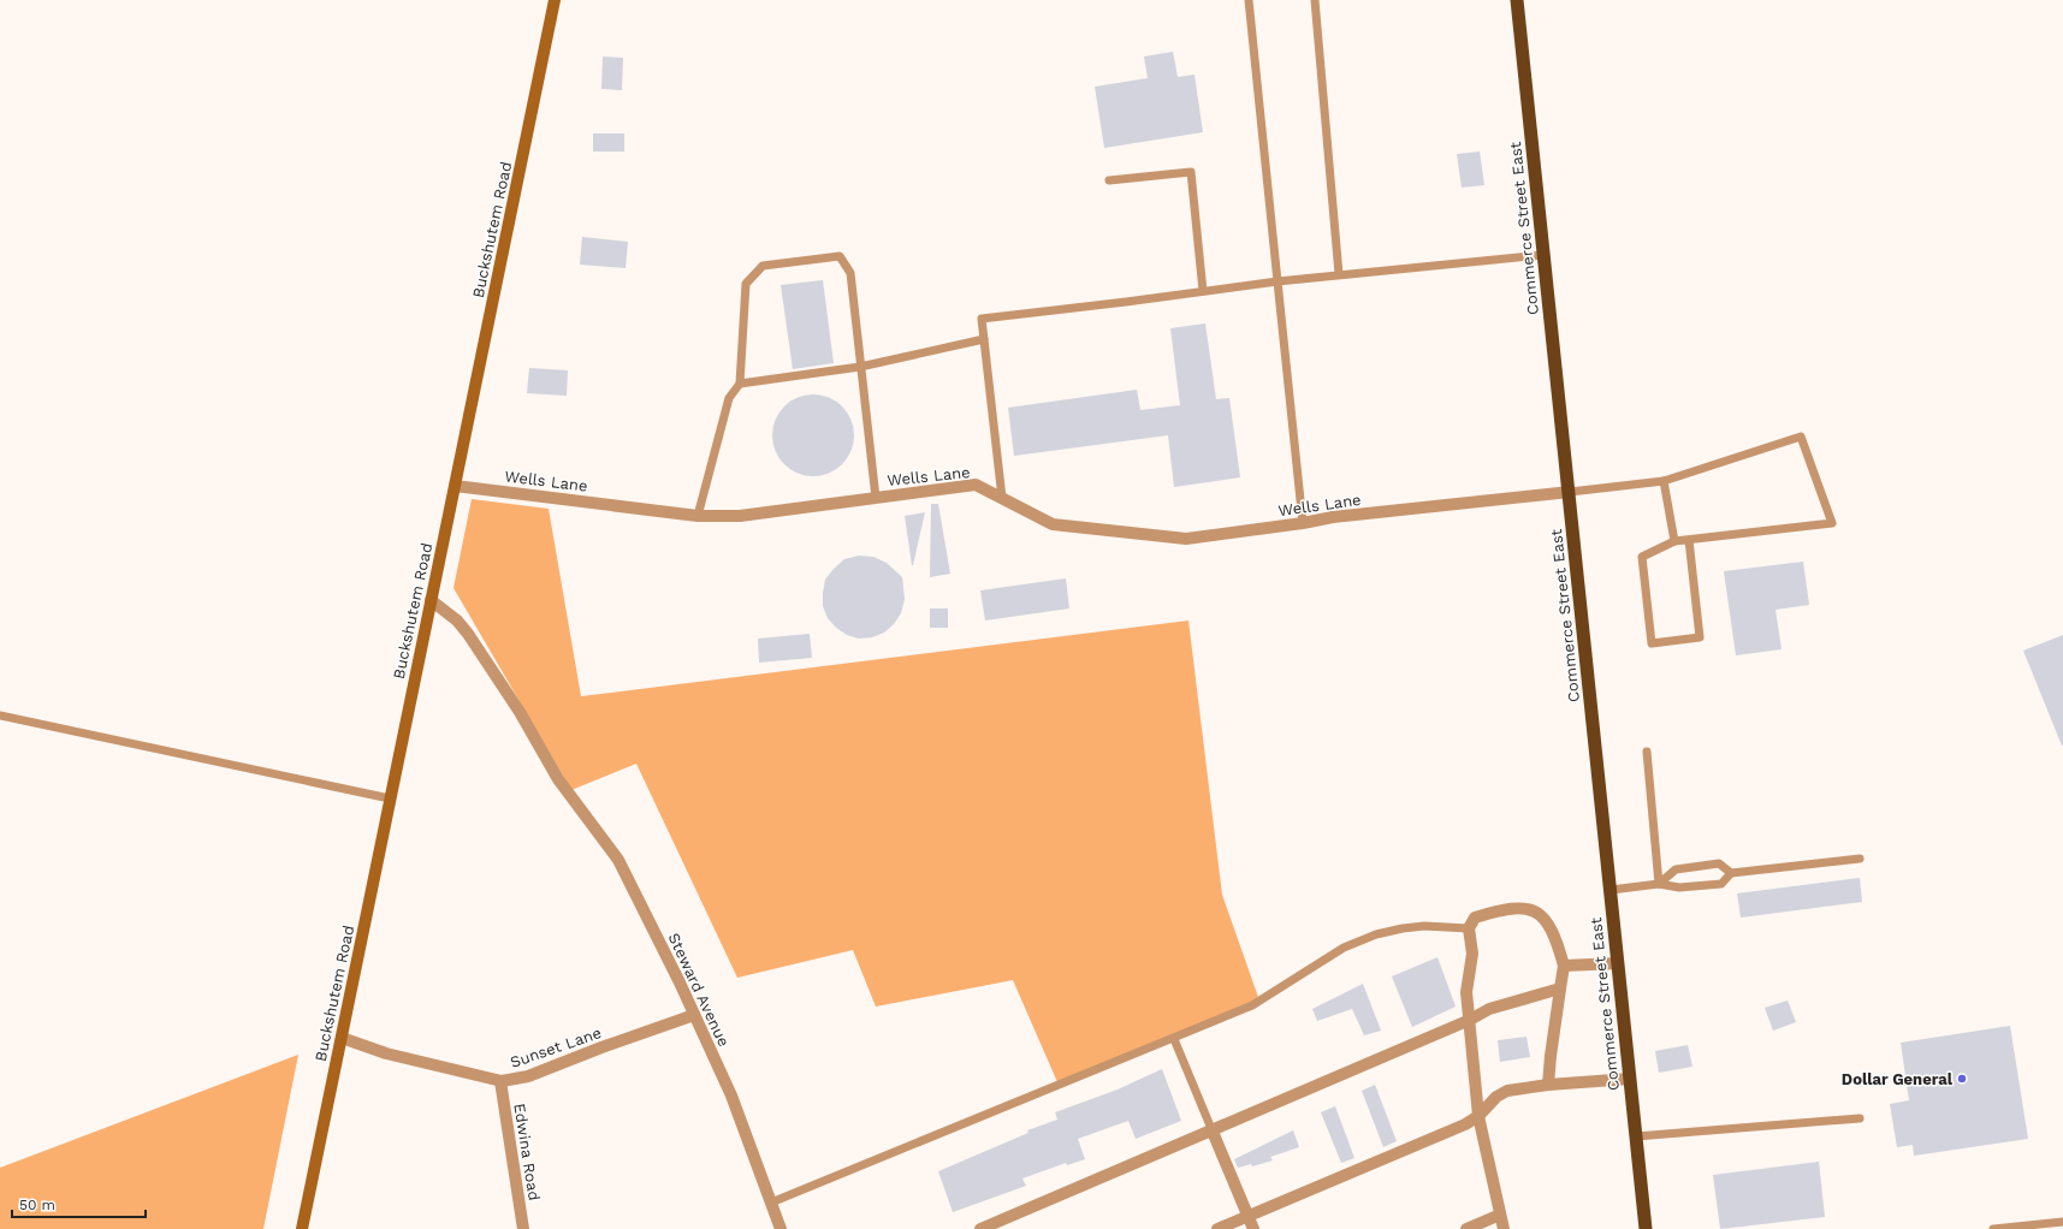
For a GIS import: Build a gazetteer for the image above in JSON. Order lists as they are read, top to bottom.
{
  "streets": {
    "highway": ["Commerce Street East"],
    "main road": ["Buckshutem Road"],
    "street": [
      "Wells Lane",
      "Steward Avenue",
      "Sunset Lane",
      "Edwina Road"
    ]
  },
  "crossings": [
    ["Commerce Street East", "Wells Lane"],
    ["Buckshutem Road", "Wells Lane"],
    ["Buckshutem Road", "Steward Avenue"],
    ["Buckshutem Road", "Sunset Lane"],
    ["Steward Avenue", "Sunset Lane"],
    ["Sunset Lane", "Edwina Road"]
  ],
  "places": ["Dollar General"],
  "scale_bar": "50 m"
}
